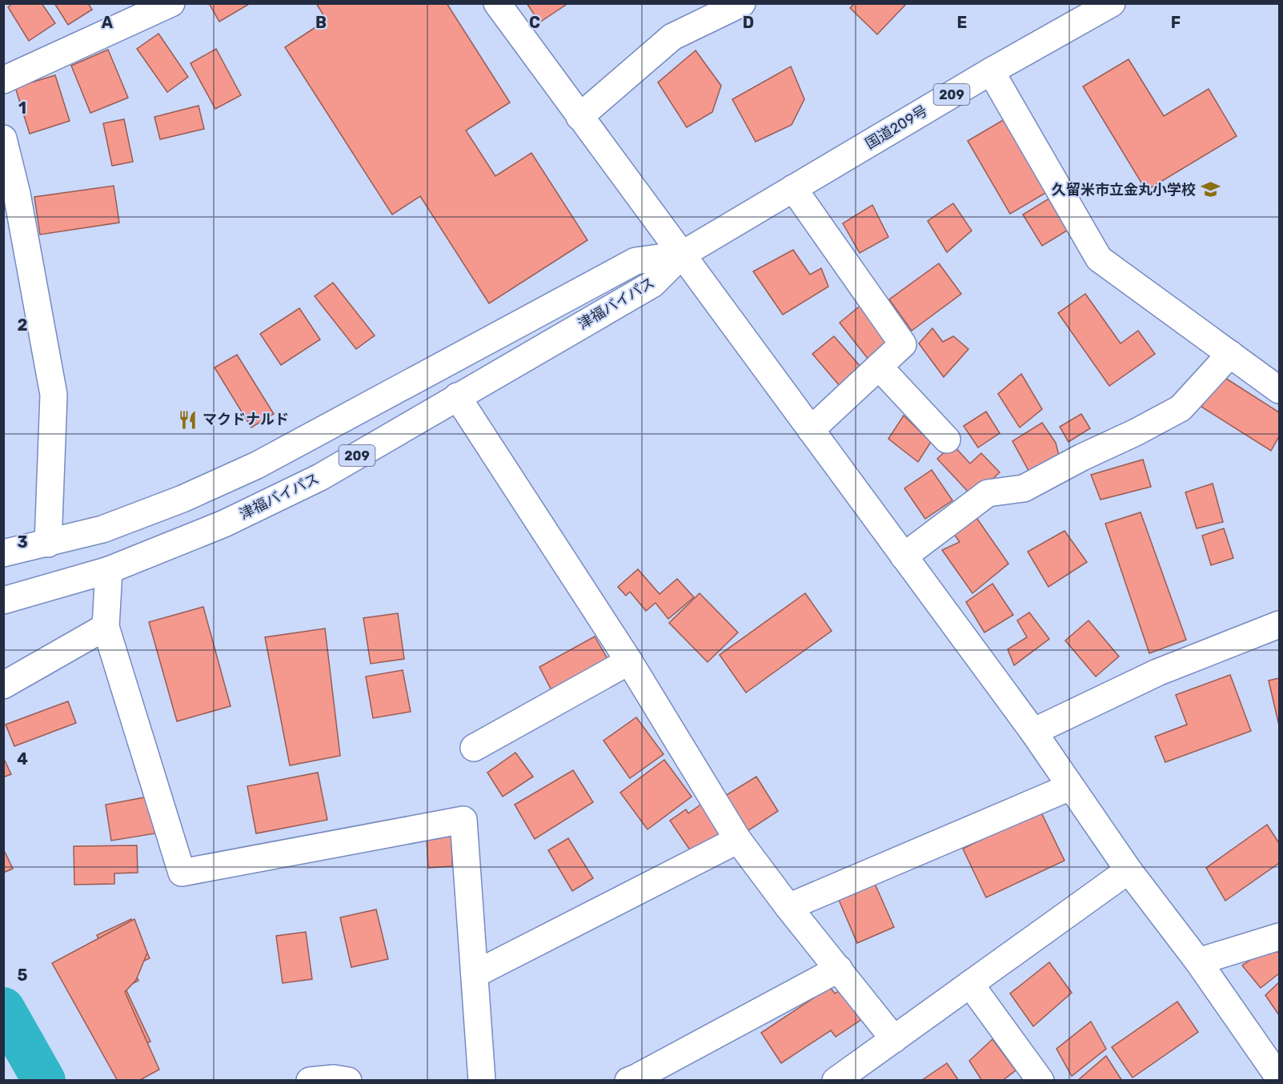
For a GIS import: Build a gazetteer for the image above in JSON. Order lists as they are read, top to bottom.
{
  "streets": {
    "main road": ["209", "国道209号", "津福バイパス"]
  },
  "crossings": [
    ["国道209号", "津福バイパス"]
  ],
  "places": {
    "school or university": ["久留米市立金丸小学校"],
    "restaurant": ["マクドナルド"]
  },
  "grid": {
    "columns": [
      "A",
      "B",
      "C",
      "D",
      "E",
      "F"
    ],
    "rows": [
      "1",
      "2",
      "3",
      "4",
      "5"
    ]
  }
}
